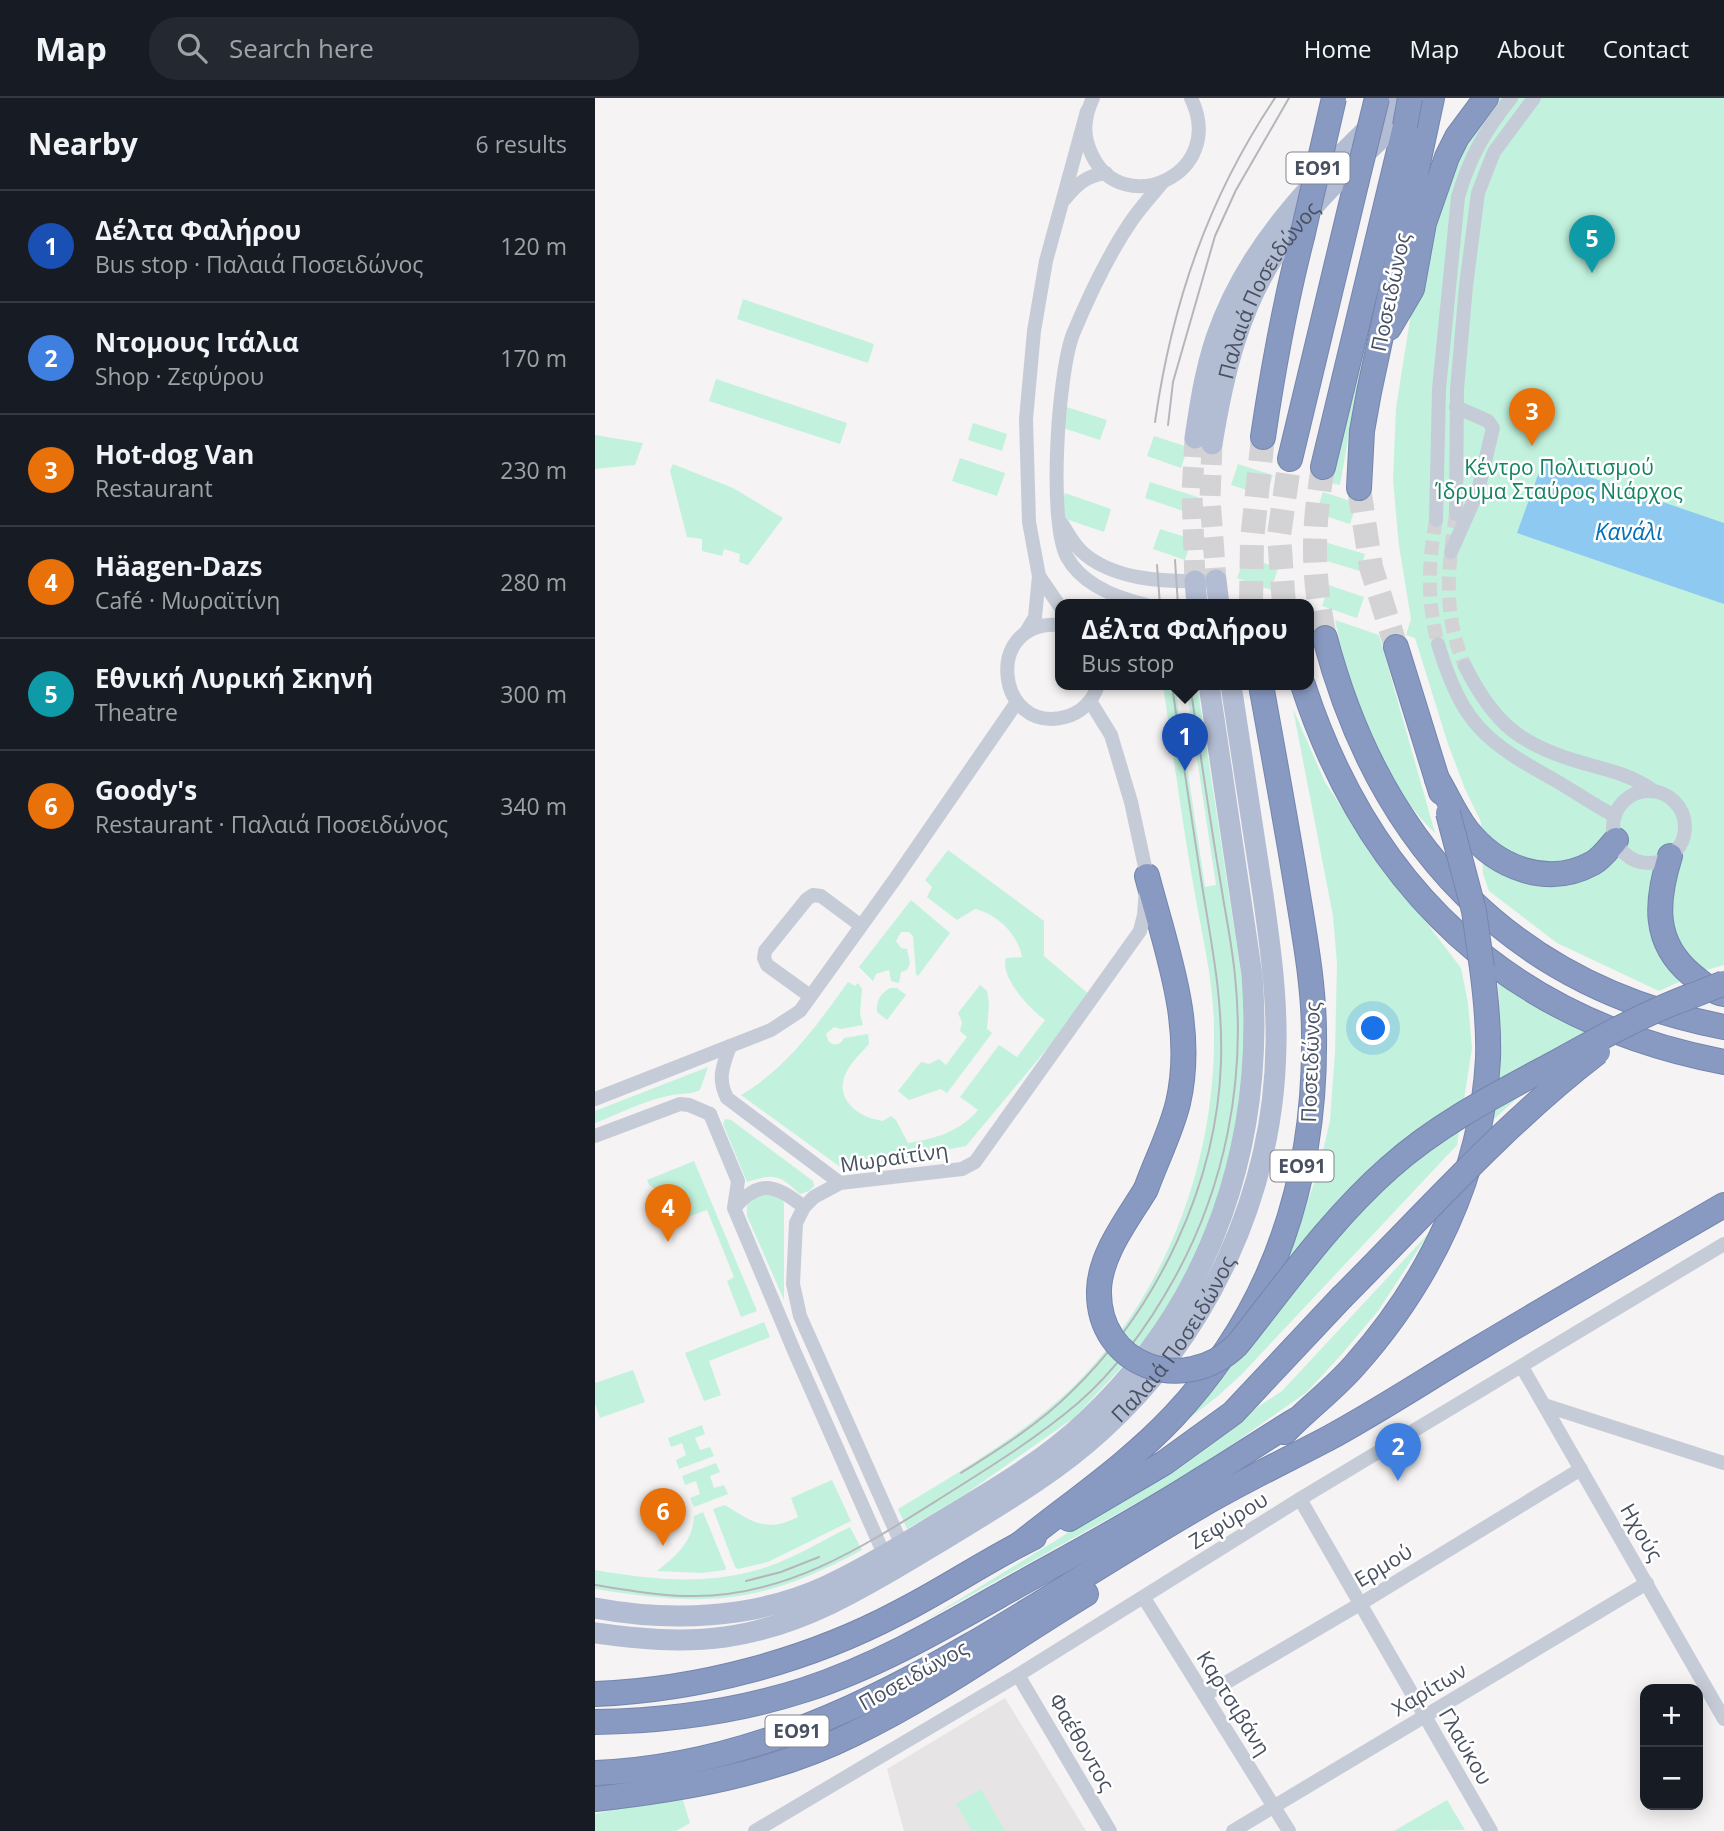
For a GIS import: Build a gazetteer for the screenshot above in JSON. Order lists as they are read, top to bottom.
{
  "streets": {
    "highway": ["ΕΟ91", "Ποσειδώνος"],
    "main road": ["Παλαιά Ποσειδώνος"],
    "street": [
      "Μωραϊτίνη",
      "Ζεφύρου",
      "Ηχούς",
      "Ερμού",
      "Χαρίτων",
      "Καρτσιβάνη",
      "Φαέθοντος",
      "Γλαύκου"
    ]
  },
  "crossings": [
    ["Παλαιά Ποσειδώνος", "Ποσειδώνος"],
    ["Ζεφύρου", "Ηχούς"],
    ["Ζεφύρου", "Καρτσιβάνη"],
    ["Ζεφύρου", "Φαέθοντος"],
    ["Ζεφύρου", "Γλαύκου"],
    ["Ηχούς", "Ερμού"],
    ["Ηχούς", "Χαρίτων"],
    ["Ερμού", "Καρτσιβάνη"],
    ["Ερμού", "Γλαύκου"],
    ["Χαρίτων", "Καρτσιβάνη"],
    ["Χαρίτων", "Γλαύκου"]
  ],
  "water": ["Κανάλι"],
  "parks": ["Κέντρο Πολιτισμού Ίδρυμα Σταύρος Νιάρχος"],
  "page": {
    "header": "Map",
    "search": "Search here",
    "nav": [
      "Home",
      "Map",
      "About",
      "Contact"
    ],
    "heading": ["Nearby", "6 results"],
    "list": [
      {
        "mark": "1",
        "name": "Δέλτα Φαλήρου",
        "note": "Bus stop · Παλαιά Ποσειδώνος",
        "value": "120 m"
      },
      {
        "mark": "2",
        "name": "Ντομους Ιτάλια",
        "note": "Shop · Ζεφύρου",
        "value": "170 m"
      },
      {
        "mark": "3",
        "name": "Hot-dog Van",
        "note": "Restaurant",
        "value": "230 m"
      },
      {
        "mark": "4",
        "name": "Häagen-Dazs",
        "note": "Café · Μωραϊτίνη",
        "value": "280 m"
      },
      {
        "mark": "5",
        "name": "Εθνική Λυρική Σκηνή",
        "note": "Theatre",
        "value": "300 m"
      },
      {
        "mark": "6",
        "name": "Goody's",
        "note": "Restaurant · Παλαιά Ποσειδώνος",
        "value": "340 m"
      }
    ],
    "pins": [
      "5",
      "3",
      "1",
      "4",
      "2",
      "6"
    ],
    "popup": ["Δέλτα Φαλήρου", "Bus stop"],
    "map_buttons": ["+", "−"]
  }
}
